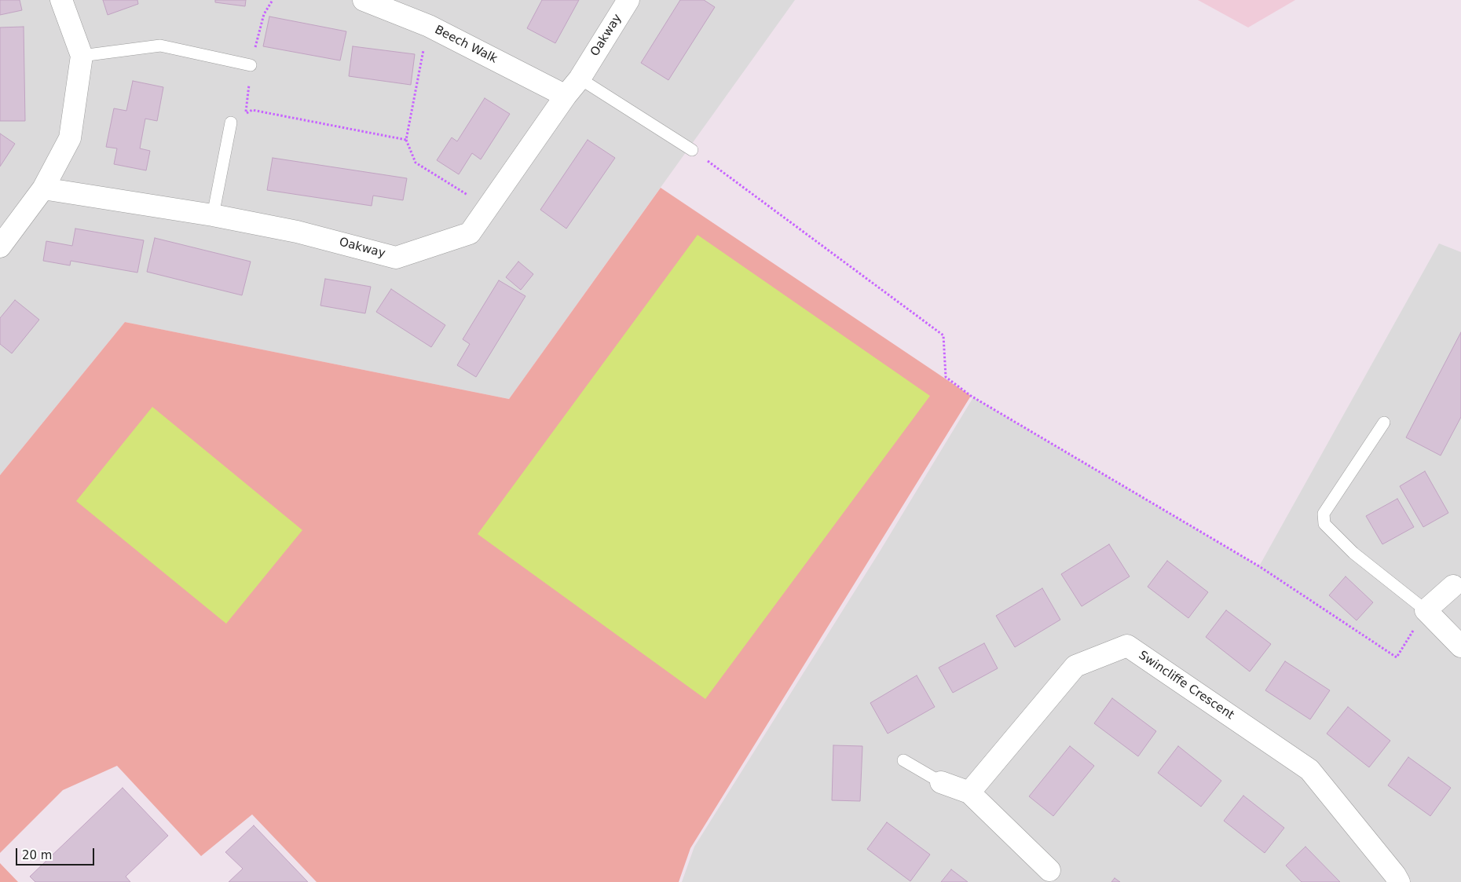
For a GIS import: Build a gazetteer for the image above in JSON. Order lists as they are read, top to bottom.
{
  "streets": {
    "street": ["Oakway", "Beech Walk", "Swincliffe Crescent"]
  },
  "crossings": [
    ["Oakway", "Beech Walk"]
  ],
  "scale_bar": "20 m"
}
